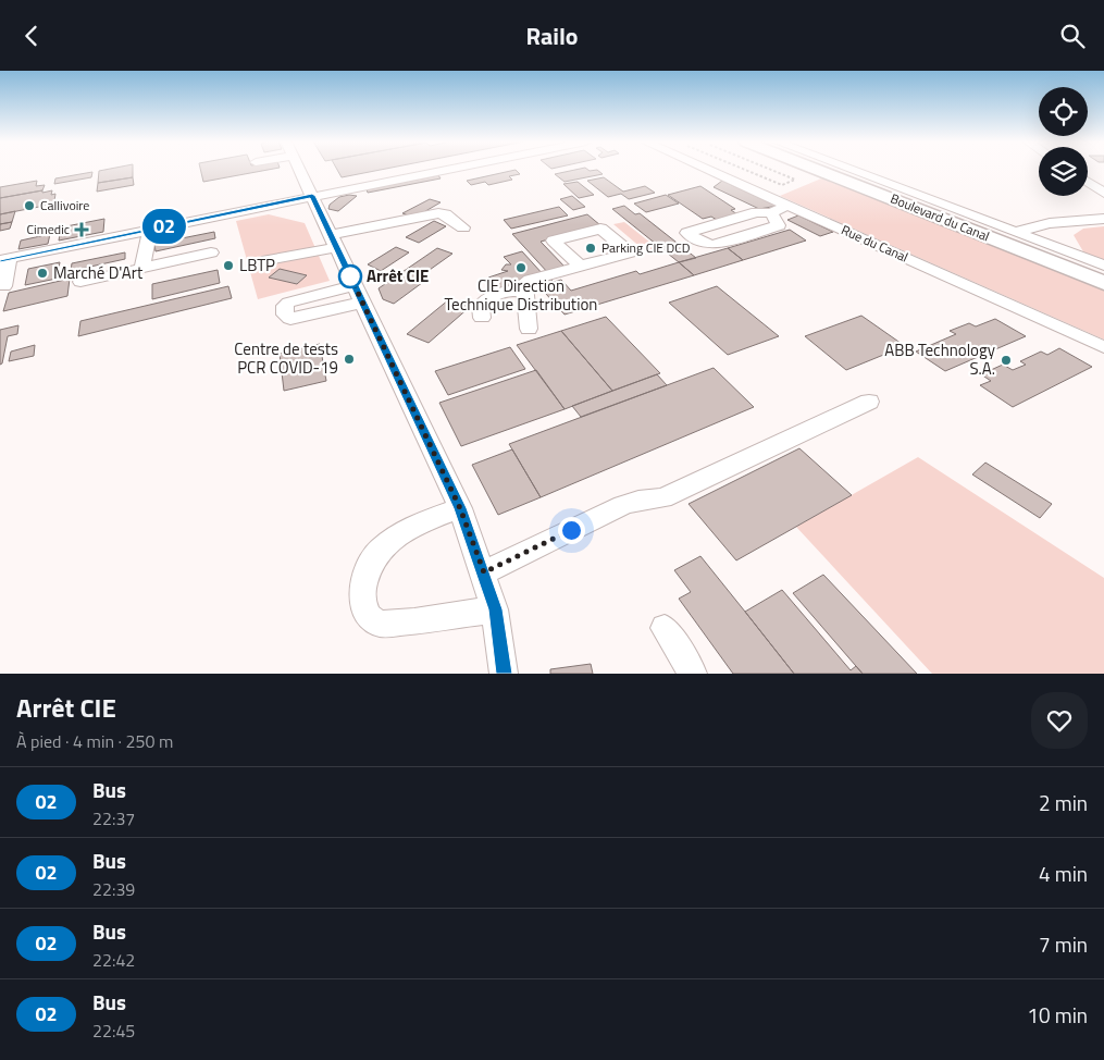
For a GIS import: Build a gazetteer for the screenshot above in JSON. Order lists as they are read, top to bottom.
{
  "streets": {
    "main road": ["Boulevard du Canal"],
    "street": ["Rue du Canal"]
  },
  "places": {
    "other": [
      "Callivoire",
      "Parking CIE DCD",
      "LBTP",
      "CIE Direction Technique Distribution",
      "Marché D'Art",
      "Arrêt CIE",
      "Centre de tests PCR COVID-19",
      "ABB Technology S.A."
    ],
    "health": ["Cimedic"]
  },
  "lines": ["bus line 02"],
  "page": {
    "header": "Railo",
    "on_map": "02",
    "heading": ["Arrêt CIE", "À pied · 4 min · 250 m"],
    "list": [
      {
        "mark": "02",
        "name": "Bus",
        "note": "22:37",
        "value": "2 min"
      },
      {
        "mark": "02",
        "name": "Bus",
        "note": "22:39",
        "value": "4 min"
      },
      {
        "mark": "02",
        "name": "Bus",
        "note": "22:42",
        "value": "7 min"
      },
      {
        "mark": "02",
        "name": "Bus",
        "note": "22:45",
        "value": "10 min"
      }
    ]
  }
}
